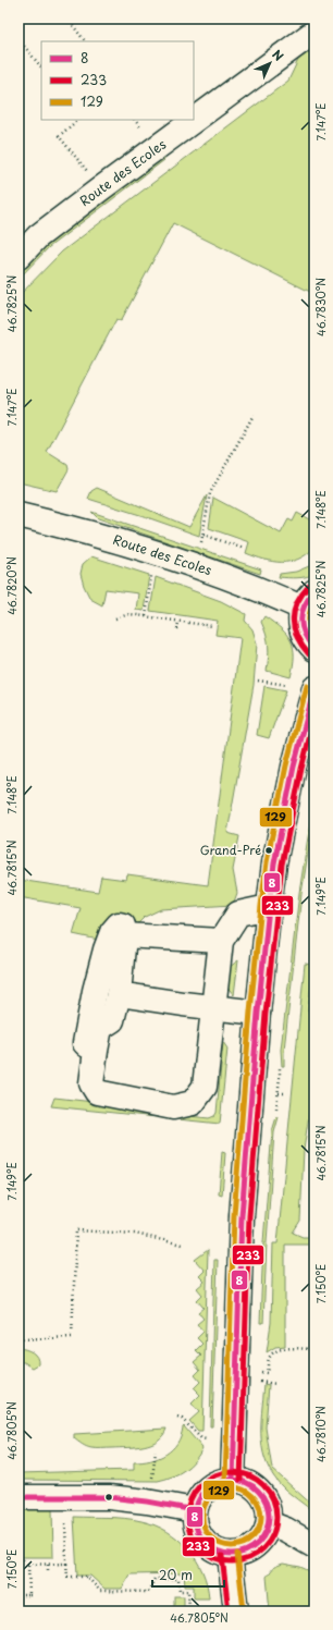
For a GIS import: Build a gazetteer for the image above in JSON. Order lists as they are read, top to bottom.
{
  "streets": {
    "main road": ["Route des Ecoles"]
  },
  "places": ["Grand-Pré"],
  "lines": ["transit line 233", "transit line 8", "transit line 129"],
  "legend": ["8", "233", "129"],
  "scale_bar": "20 m",
  "north": "top right",
  "coordinates": [
    "7.147°E",
    "46.7825°N",
    "46.7830°N",
    "7.148°E",
    "46.7820°N",
    "46.7815°N",
    "7.149°E",
    "7.150°E",
    "46.7805°N",
    "46.7810°N"
  ]
}
